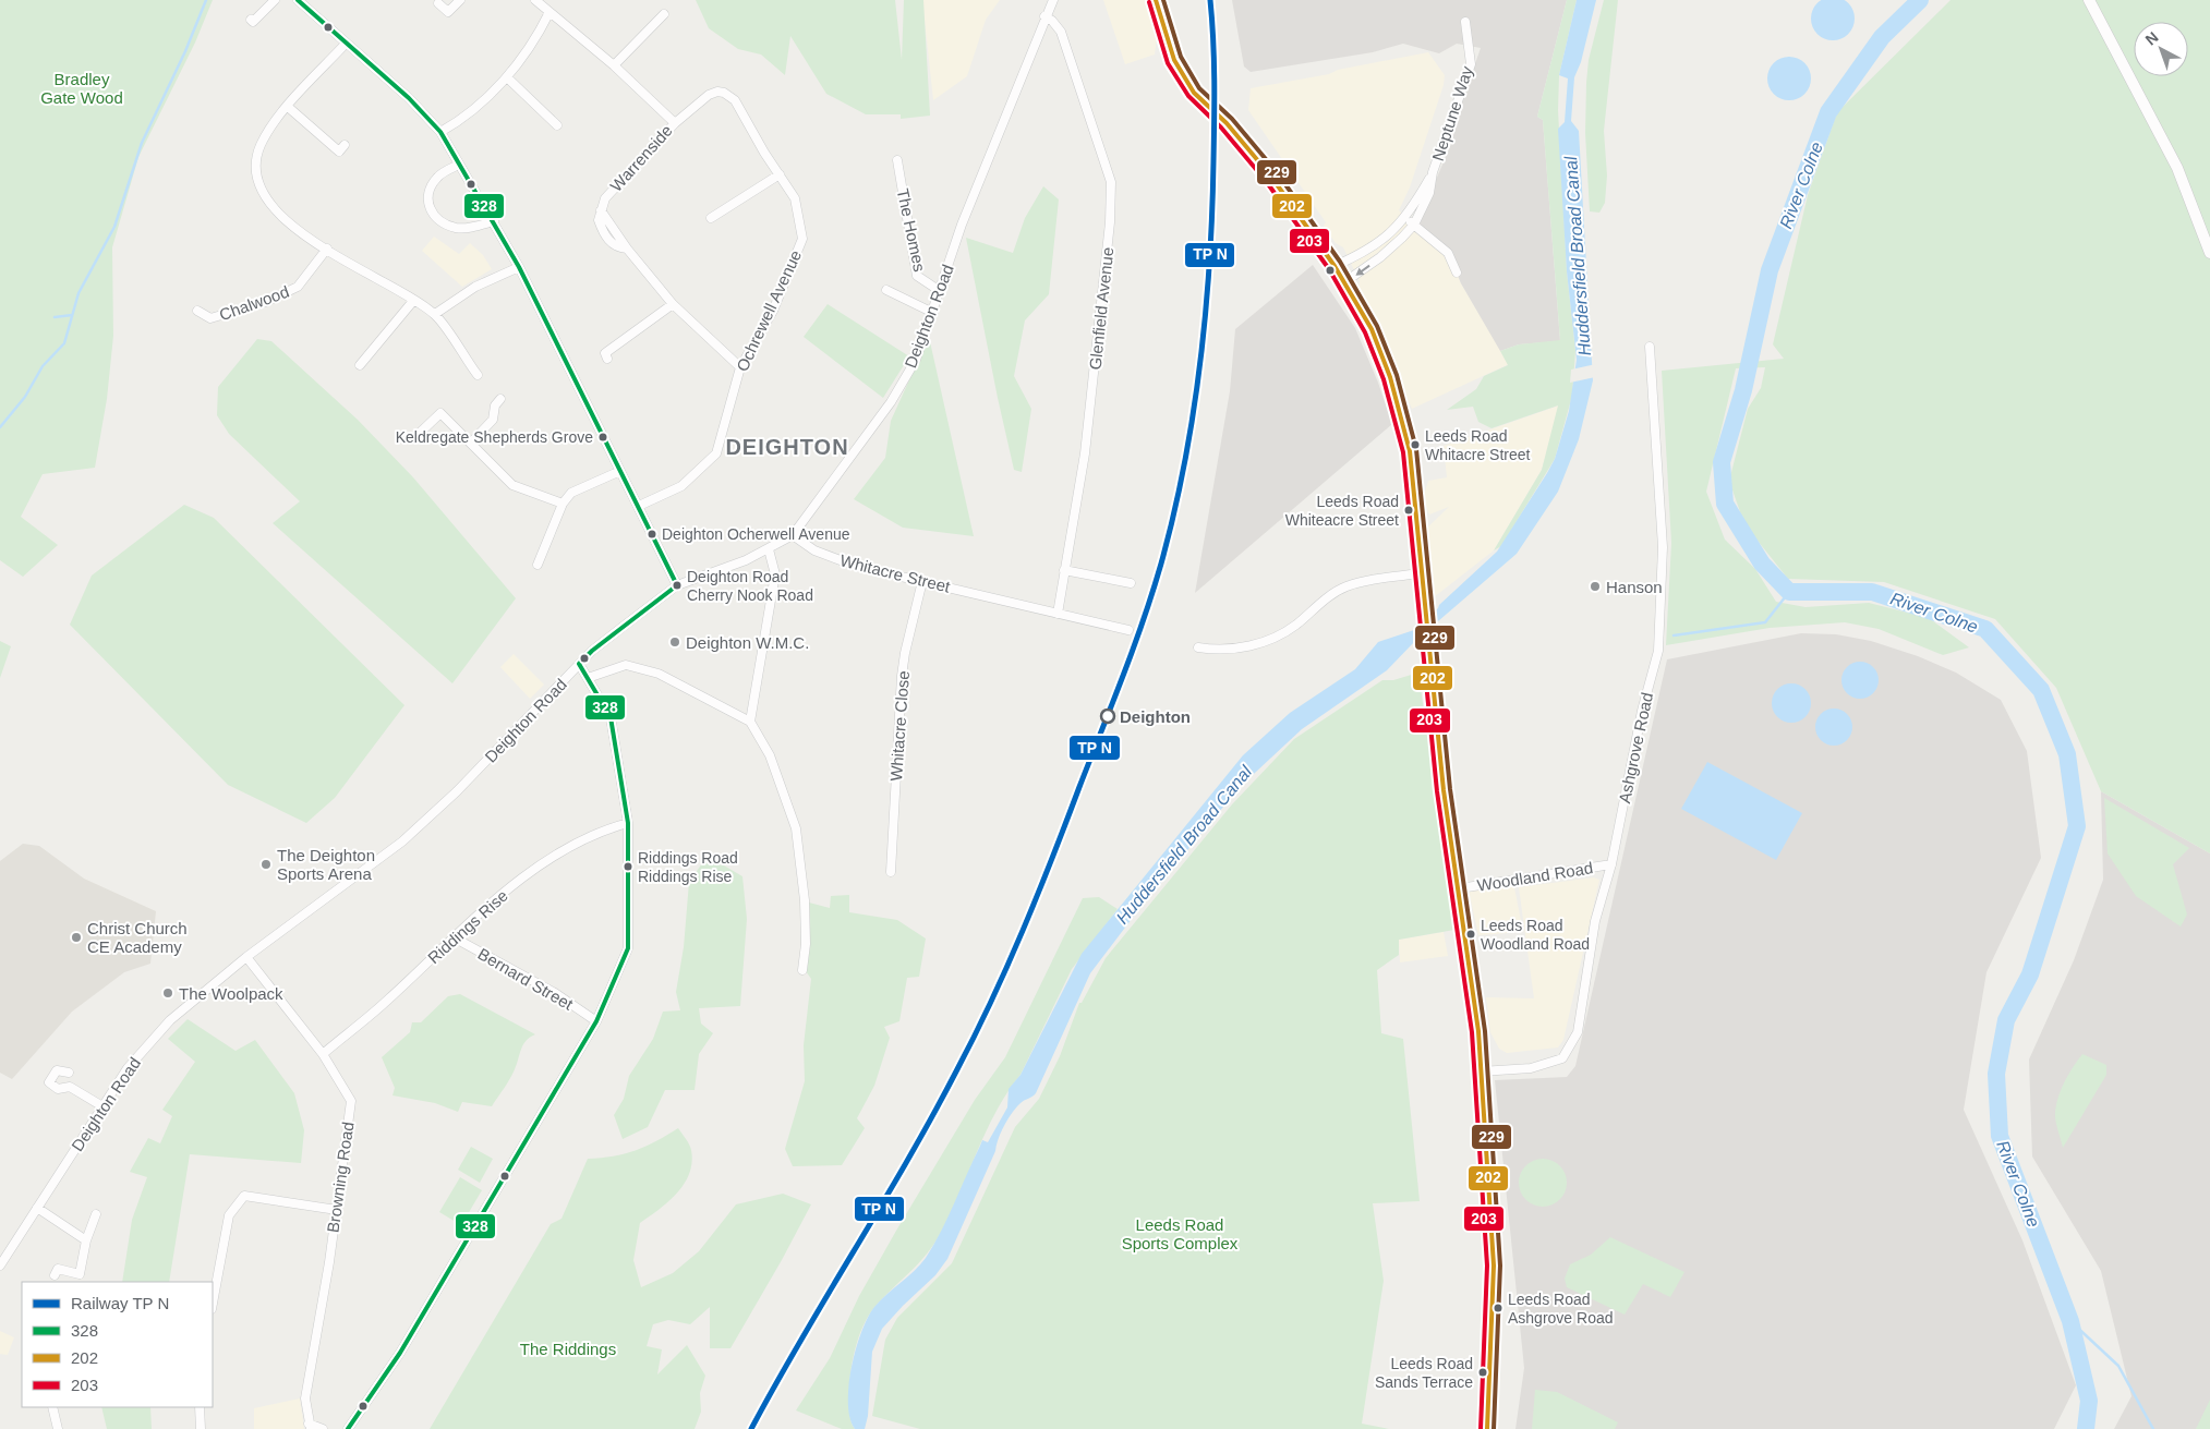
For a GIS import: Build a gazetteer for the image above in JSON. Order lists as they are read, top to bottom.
{
  "streets": {
    "street": [
      "Neptune Way",
      "Warrenside",
      "The Homes",
      "Chalwood",
      "Glenfield Avenue",
      "Ochrewell Avenue",
      "Deighton Road",
      "Whitacre Street",
      "Whitacre Close",
      "Ashgrove Road",
      "Woodland Road",
      "Riddings Rise",
      "Bernard Street",
      "Browning Road"
    ]
  },
  "crossings": [
    ["Warrenside", "Ochrewell Avenue"],
    ["The Homes", "Deighton Road"],
    ["Glenfield Avenue", "Deighton Road"],
    ["Glenfield Avenue", "Whitacre Street"],
    ["Deighton Road", "Whitacre Street"],
    ["Deighton Road", "Browning Road"],
    ["Whitacre Street", "Whitacre Close"],
    ["Ashgrove Road", "Woodland Road"],
    ["Riddings Rise", "Bernard Street"],
    ["Riddings Rise", "Browning Road"]
  ],
  "districts": ["DEIGHTON"],
  "water": ["River Colne", "Huddersfield Broad Canal"],
  "parks": ["Bradley Gate Wood", "Leeds Road Sports Complex", "The Riddings"],
  "places": [
    "Keldregate Shepherds Grove",
    "Leeds Road Whitacre Street",
    "Leeds Road Whiteacre Street",
    "Deighton Ocherwell Avenue",
    "Deighton Road Cherry Nook Road",
    "Hanson",
    "Deighton W.M.C.",
    "Deighton",
    "The Deighton Sports Arena",
    "Riddings Road Riddings Rise",
    "Leeds Road Woodland Road",
    "Christ Church CE Academy",
    "The Woolpack",
    "Leeds Road Ashgrove Road",
    "Leeds Road Sands Terrace"
  ],
  "lines": [
    "transit line 328",
    "transit line 202",
    "transit line 229",
    "transit line 203"
  ],
  "legend": [
    "Railway TP N",
    "328",
    "202",
    "203"
  ],
  "north": "top left"
}
